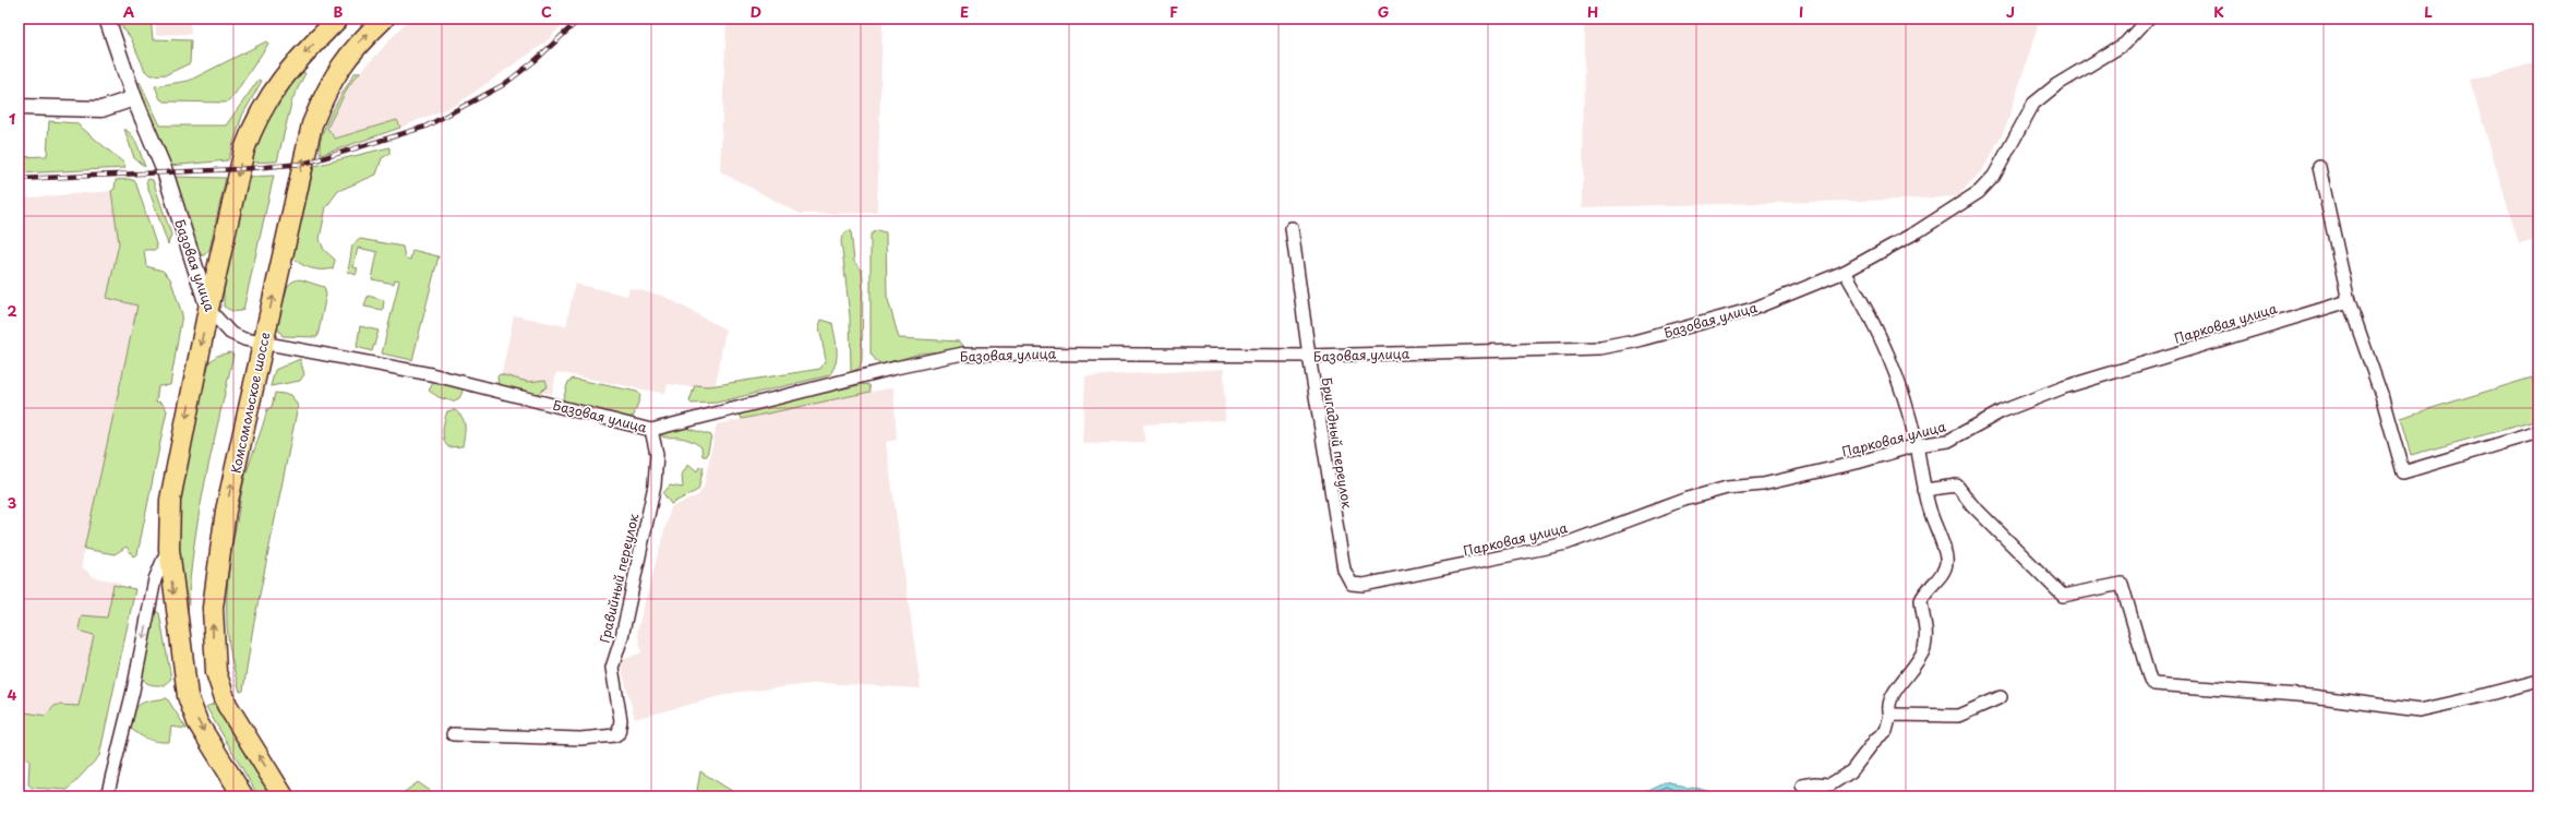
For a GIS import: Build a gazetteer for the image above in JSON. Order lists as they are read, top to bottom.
{
  "streets": {
    "main road": ["Комсомольское шоссе"],
    "street": [
      "Базовая улица",
      "Парковая улица",
      "Бригадный переулок",
      "Гравийный переулок"
    ]
  },
  "crossings": [
    ["Базовая улица", "Комсомольское шоссе"],
    ["Базовая улица", "Бригадный переулок"],
    ["Базовая улица", "Гравийный переулок"],
    ["Парковая улица", "Бригадный переулок"]
  ],
  "grid": {
    "columns": [
      "A",
      "B",
      "C",
      "D",
      "E",
      "F",
      "G",
      "H",
      "I",
      "J",
      "K",
      "L"
    ],
    "rows": [
      "1",
      "2",
      "3",
      "4"
    ]
  }
}
